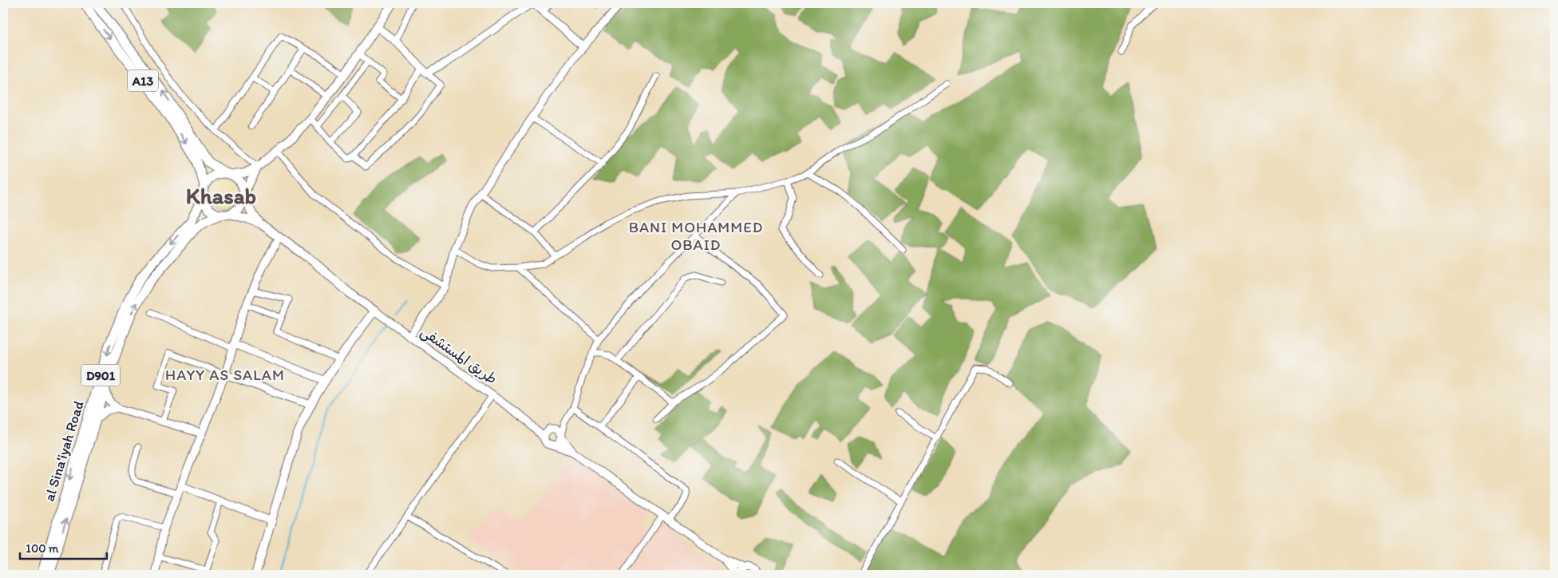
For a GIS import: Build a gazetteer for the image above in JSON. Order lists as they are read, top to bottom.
{
  "streets": {
    "highway": ["A13", "D901", "al Sina'iyah Road"],
    "street": ["طريق المستشفى"]
  },
  "crossings": [
    ["A13", "al Sina'iyah Road"]
  ],
  "districts": ["Khasab", "BANI MOHAMMED OBAID", "HAYY AS SALAM"],
  "scale_bar": "100 m"
}
